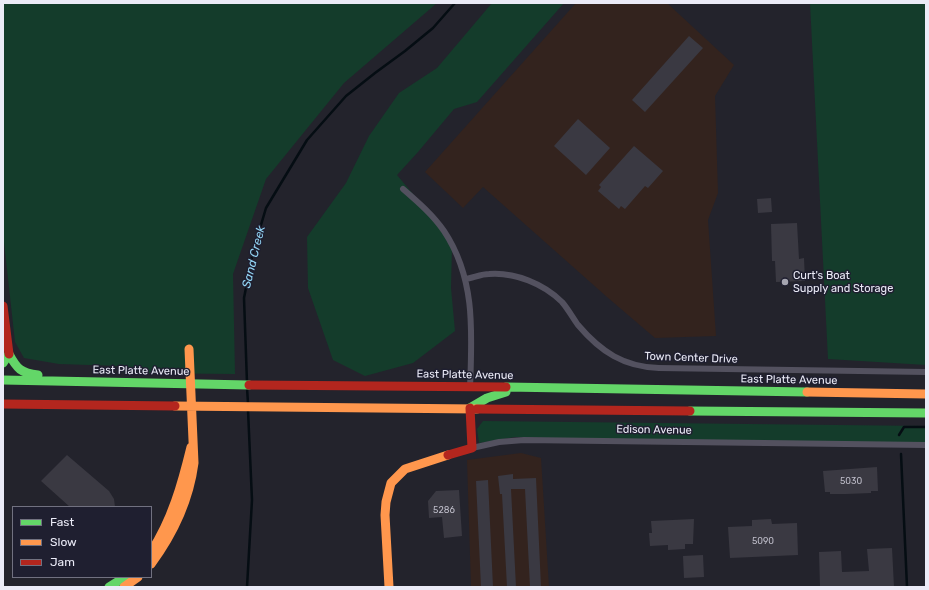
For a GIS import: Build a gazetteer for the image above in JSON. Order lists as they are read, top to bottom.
{
  "streets": {
    "main road": ["East Platte Avenue", "Edison Avenue"],
    "street": ["Town Center Drive"]
  },
  "water": ["Sand Creek"],
  "places": ["Curt's Boat Supply and Storage"],
  "house_numbers": ["5030", "5286", "5090"],
  "legend": ["Fast", "Slow", "Jam"]
}
